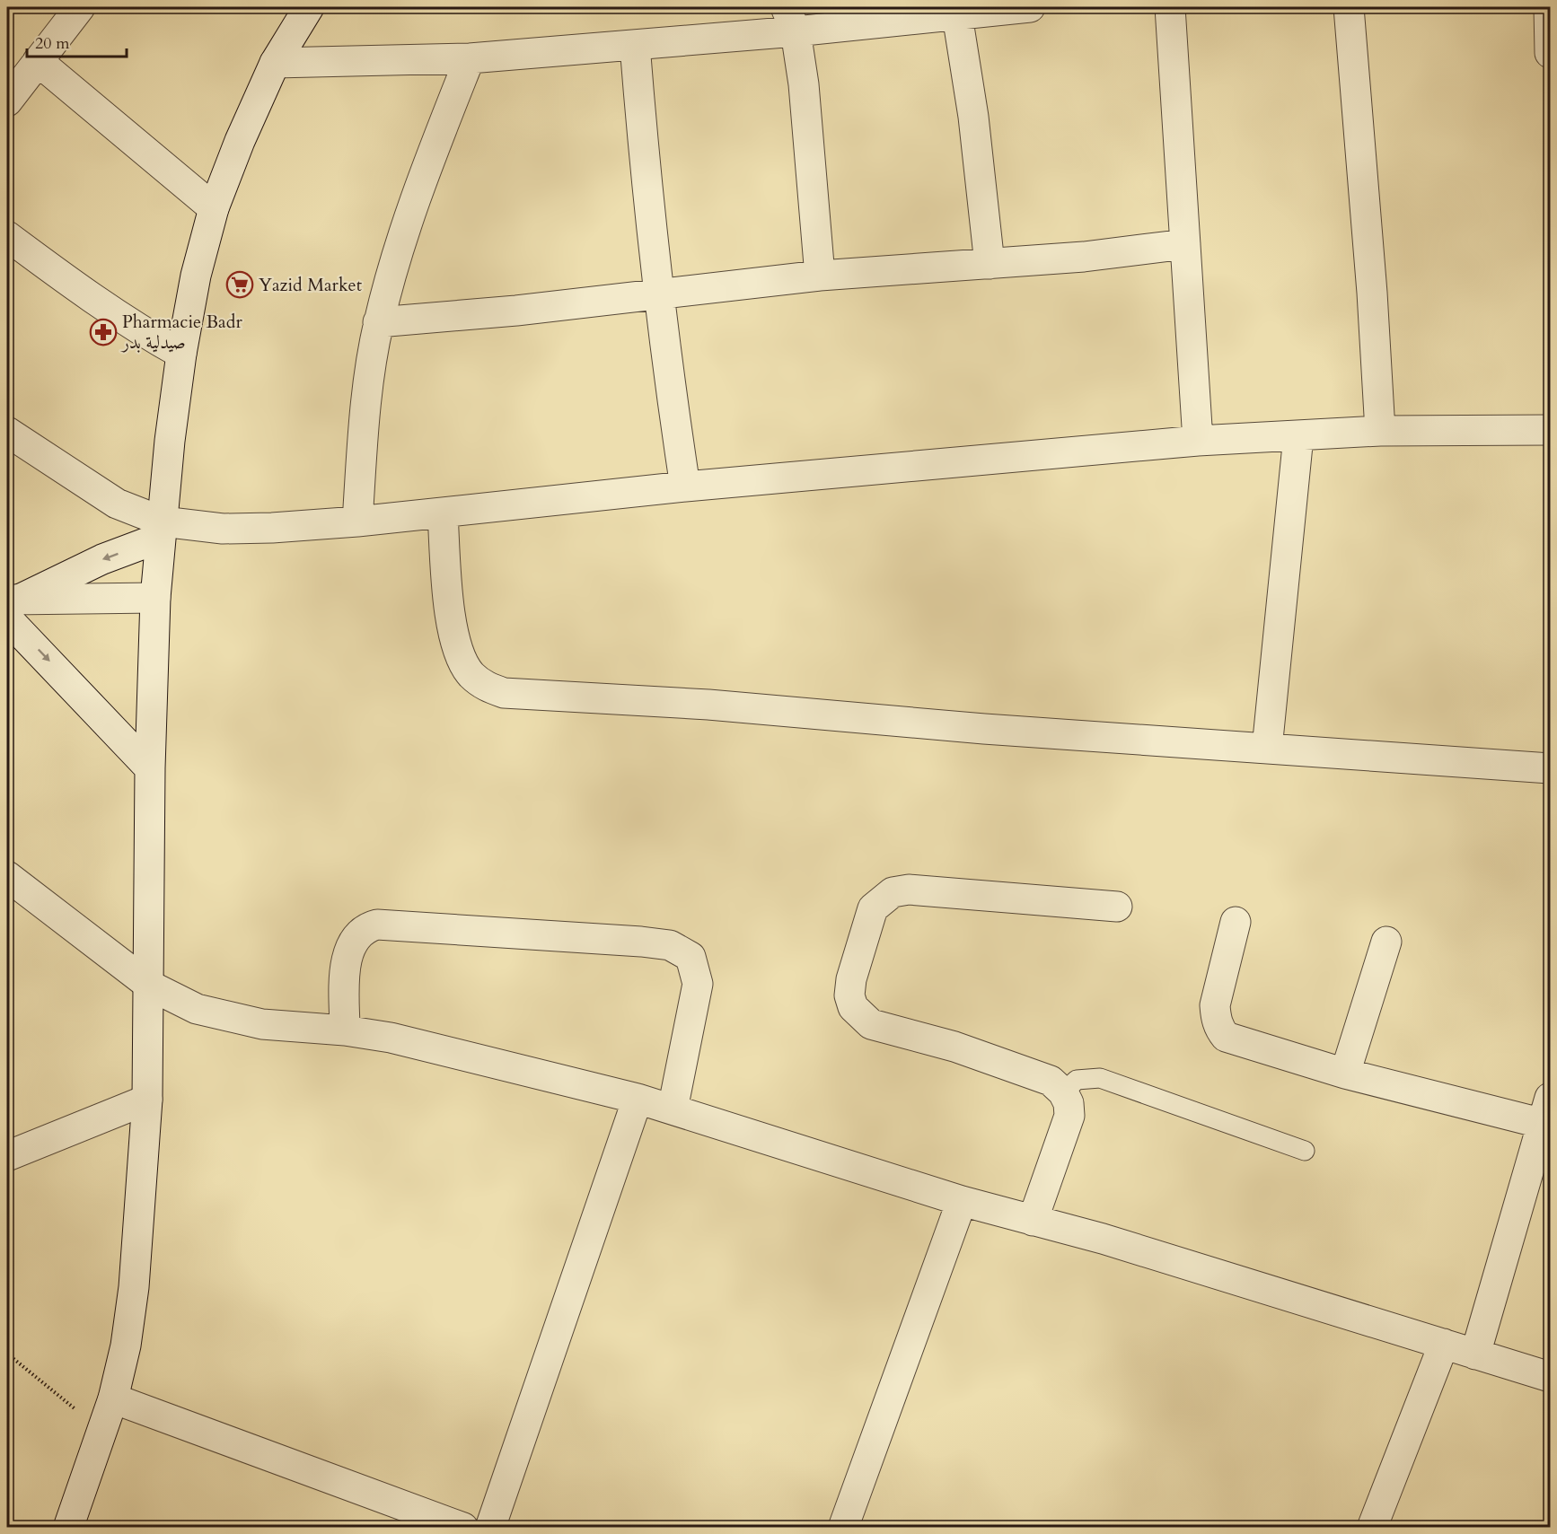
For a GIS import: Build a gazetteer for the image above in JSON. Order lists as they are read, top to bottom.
{
  "places": {
    "supermarket": ["Yazid Market"],
    "pharmacy": ["Pharmacie Badr صيدلية بدر"]
  },
  "scale_bar": "20 m"
}
